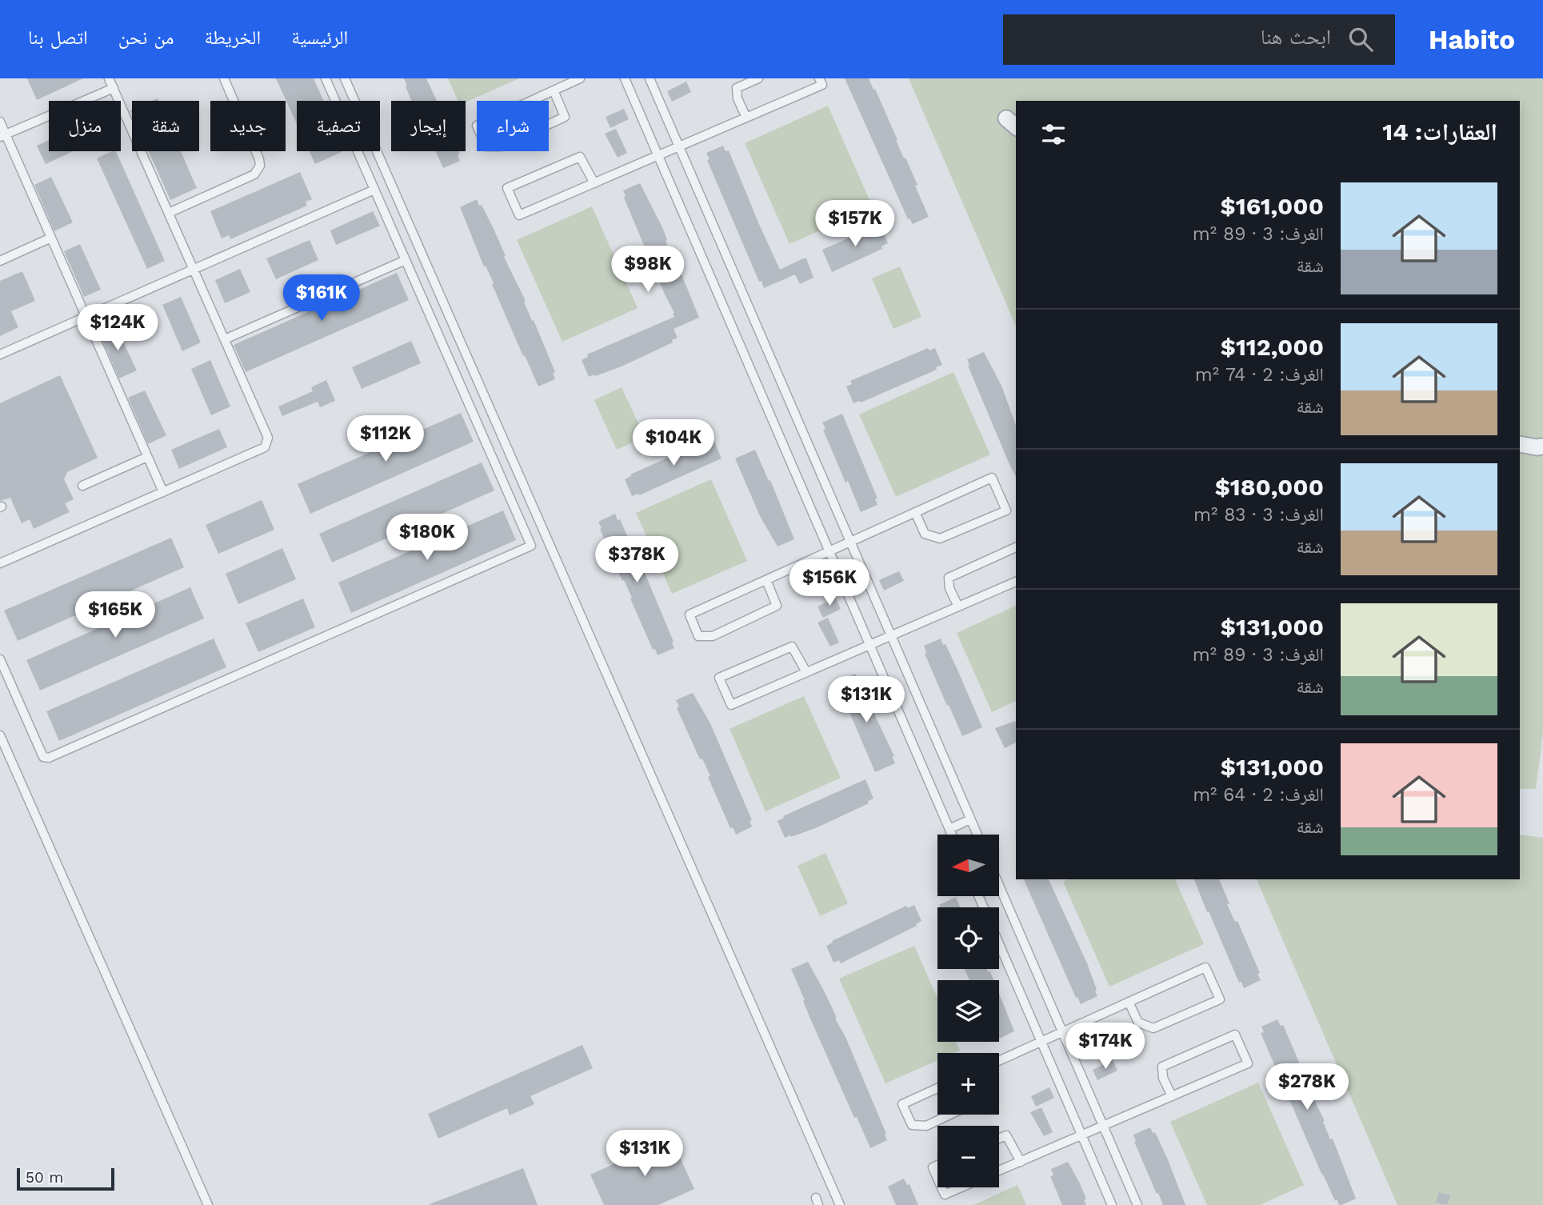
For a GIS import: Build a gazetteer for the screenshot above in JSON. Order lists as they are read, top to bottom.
{
  "scale_bar": "50 m",
  "north": "left",
  "page": {
    "header": "Habito",
    "search": "ابحث هنا",
    "nav": [
      "الرئيسية",
      "الخريطة",
      "من نحن",
      "اتصل بنا"
    ],
    "chip": [
      "شراء",
      "إيجار",
      "تصفية",
      "جديد",
      "شقة",
      "منزل"
    ],
    "heading": "العقارات: 14",
    "list": [
      {
        "name": "$161,000",
        "note": "الغرف: 3 · 89 m² · شقة"
      },
      {
        "name": "$112,000",
        "note": "الغرف: 2 · 74 m² · شقة"
      },
      {
        "name": "$180,000",
        "note": "الغرف: 3 · 83 m² · شقة"
      },
      {
        "name": "$131,000",
        "note": "الغرف: 3 · 89 m² · شقة"
      },
      {
        "name": "$131,000",
        "note": "الغرف: 2 · 64 m² · شقة"
      }
    ],
    "price": [
      "$157K",
      "$98K",
      "$161K",
      "$124K",
      "$112K",
      "$104K",
      "$180K",
      "$378K",
      "$156K",
      "$165K",
      "$131K",
      "$174K",
      "$278K",
      "$131K"
    ],
    "map_buttons": ["+", "−"],
    "scale": "50 m"
  }
}
